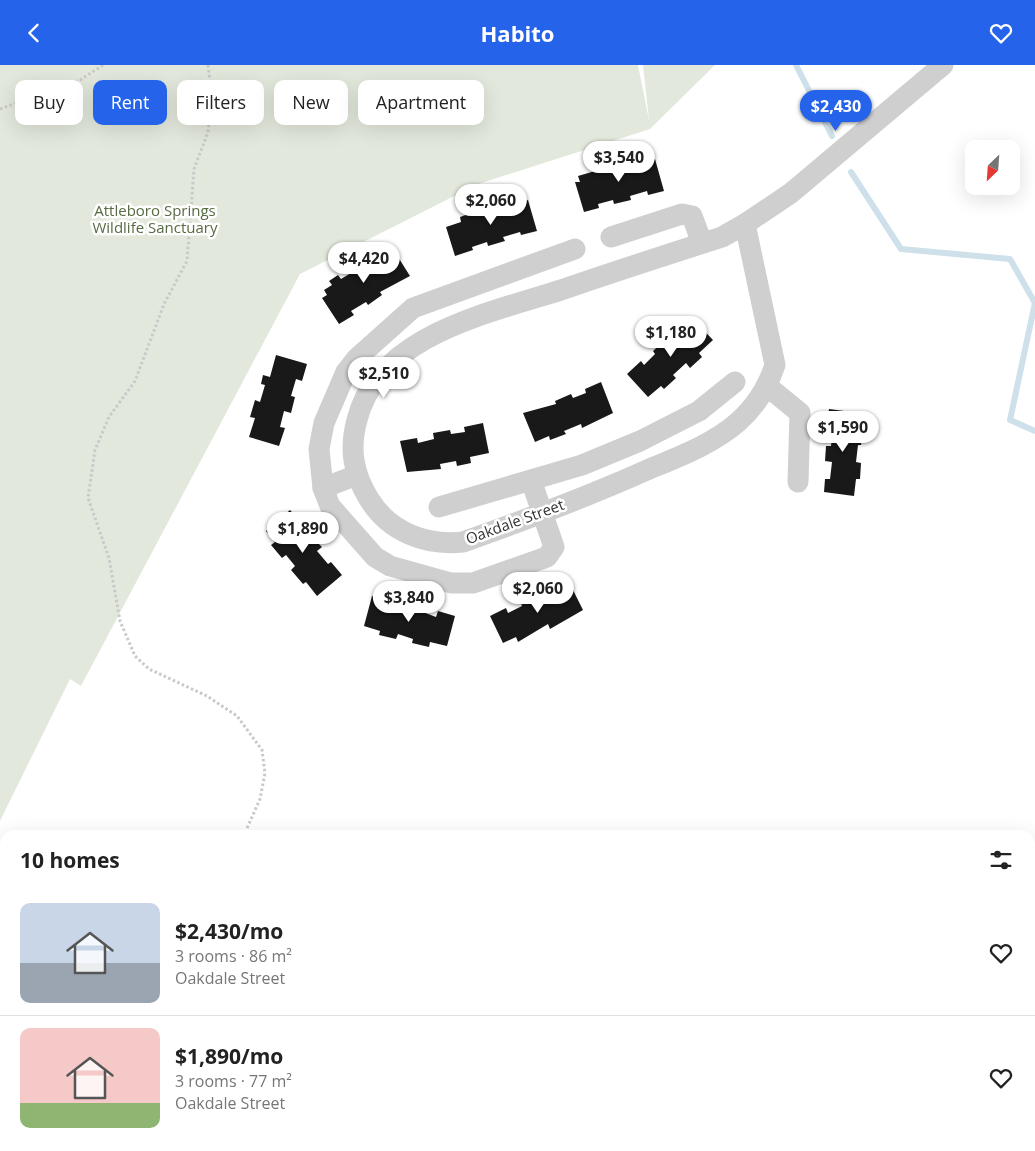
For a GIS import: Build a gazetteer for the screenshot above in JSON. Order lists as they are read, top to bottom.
{
  "streets": {
    "street": ["Oakdale Street"]
  },
  "parks": ["Attleboro Springs Wildlife Sanctuary"],
  "north": "bottom left",
  "page": {
    "header": "Habito",
    "chip": [
      "Buy",
      "Rent",
      "Filters",
      "New",
      "Apartment"
    ],
    "price": [
      "$2,430",
      "$3,540",
      "$2,060",
      "$4,420",
      "$1,180",
      "$2,510",
      "$1,590",
      "$1,890",
      "$2,060",
      "$3,840"
    ],
    "heading": "10 homes",
    "list": [
      {
        "name": "$2,430/mo",
        "note": "3 rooms · 86 m² · Oakdale Street"
      },
      {
        "name": "$1,890/mo",
        "note": "3 rooms · 77 m² · Oakdale Street"
      }
    ]
  }
}
